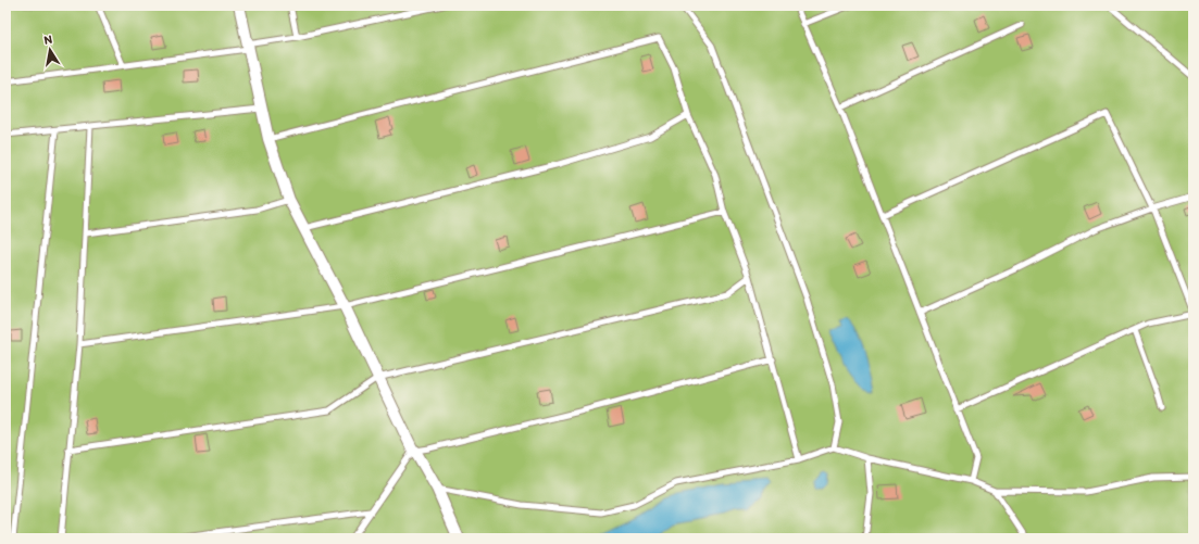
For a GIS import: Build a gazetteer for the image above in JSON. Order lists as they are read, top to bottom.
{
  "north": "top"
}
